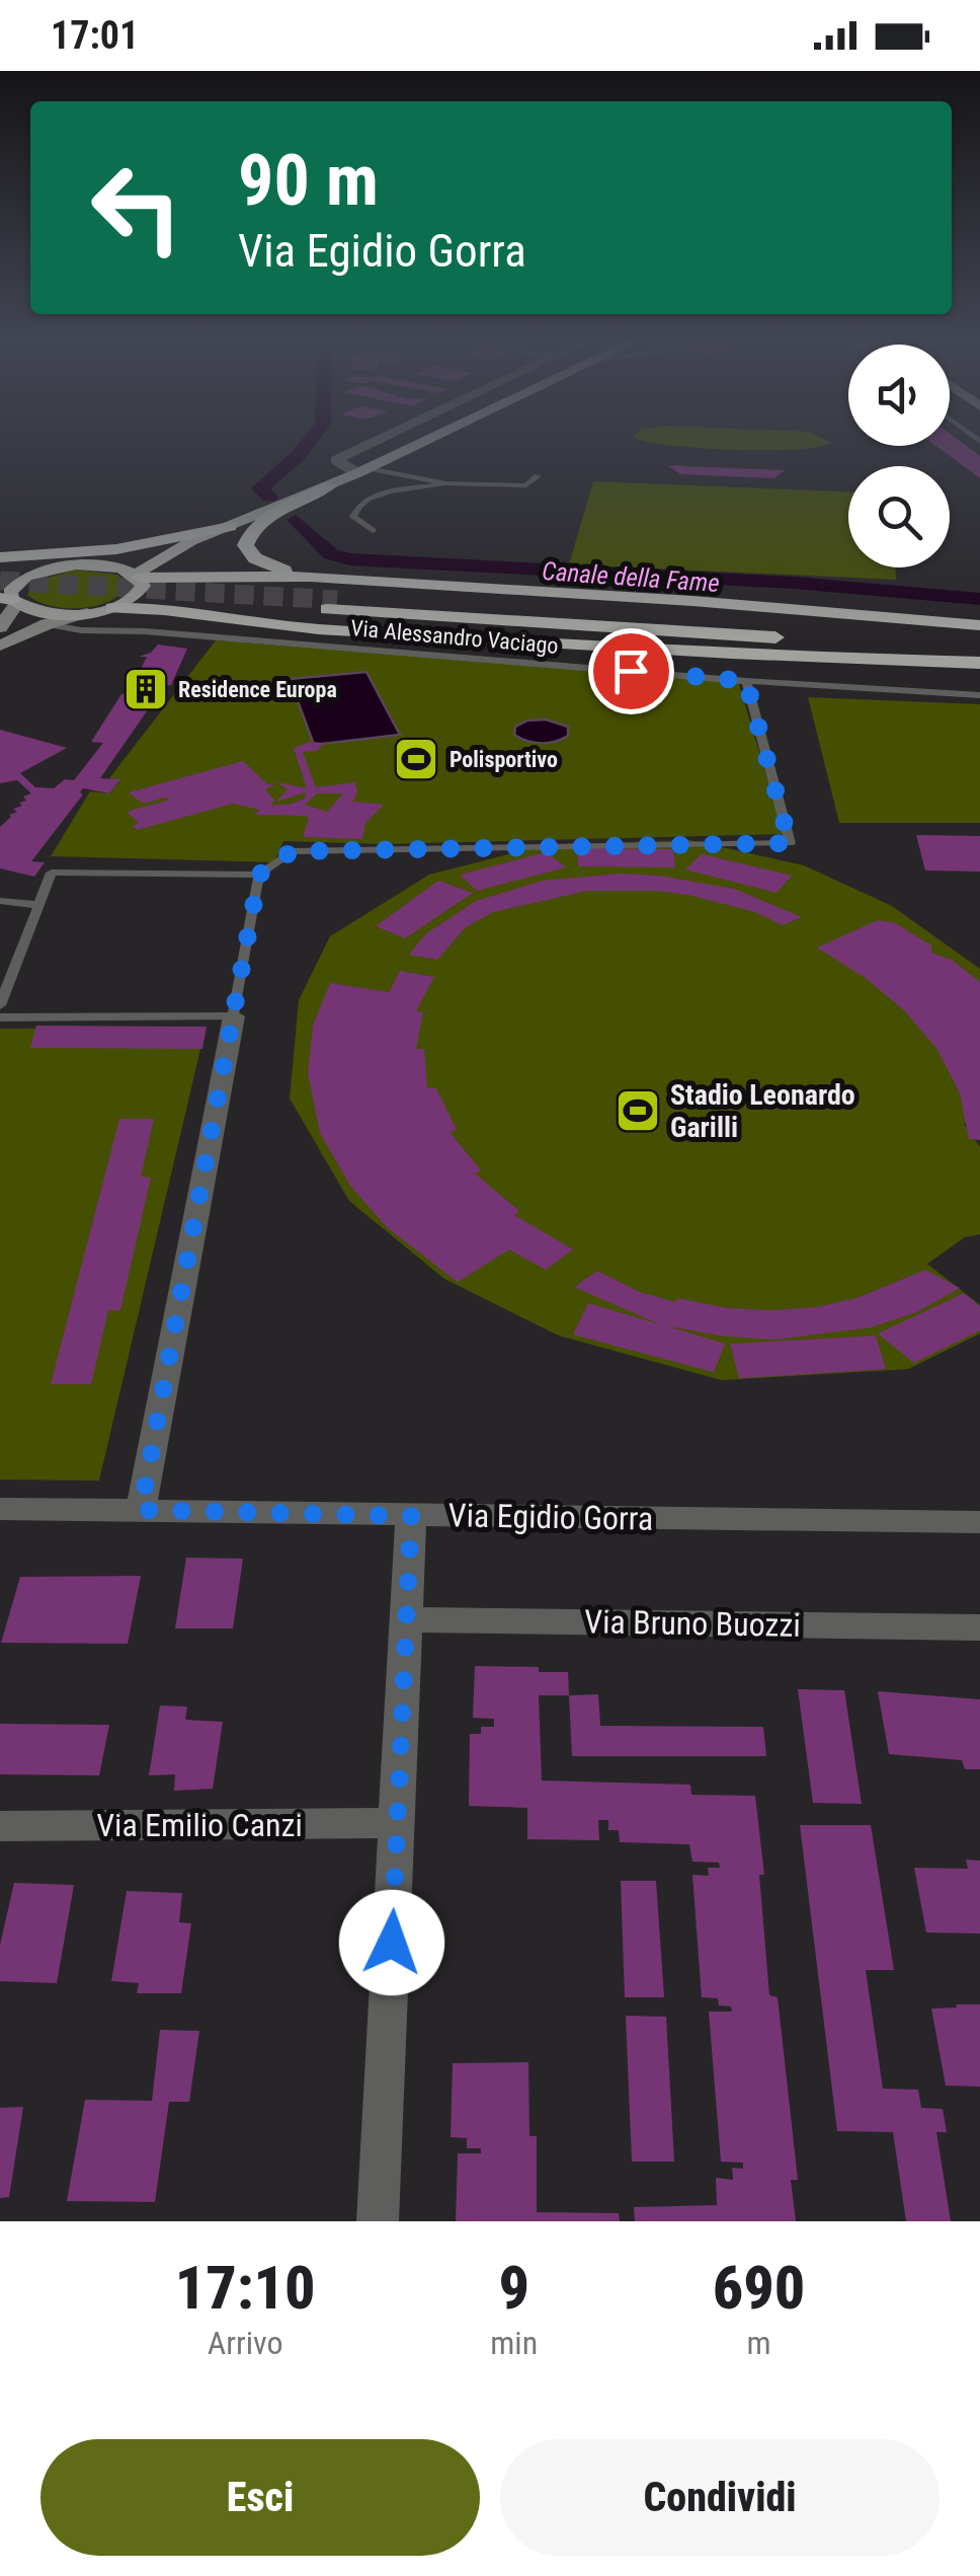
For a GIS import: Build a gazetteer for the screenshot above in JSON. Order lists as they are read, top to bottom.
{
  "streets": {
    "street": ["Via Egidio Gorra", "Via Bruno Buozzi", "Via Emilio Canzi"],
    "lane": ["Via Alessandro Vaciago"]
  },
  "water": ["Canale della Fame"],
  "places": {
    "building": ["Residence Europa"],
    "sports": ["Polisportivo", "Stadio Leonardo Garilli"]
  },
  "page": {
    "status": "17:01",
    "turn": ["90 m", "Via Egidio Gorra"],
    "eta": [
      "17:10",
      "Arrivo",
      "9",
      "min",
      "690",
      "m"
    ],
    "buttons": ["Esci", "Condividi"]
  }
}
